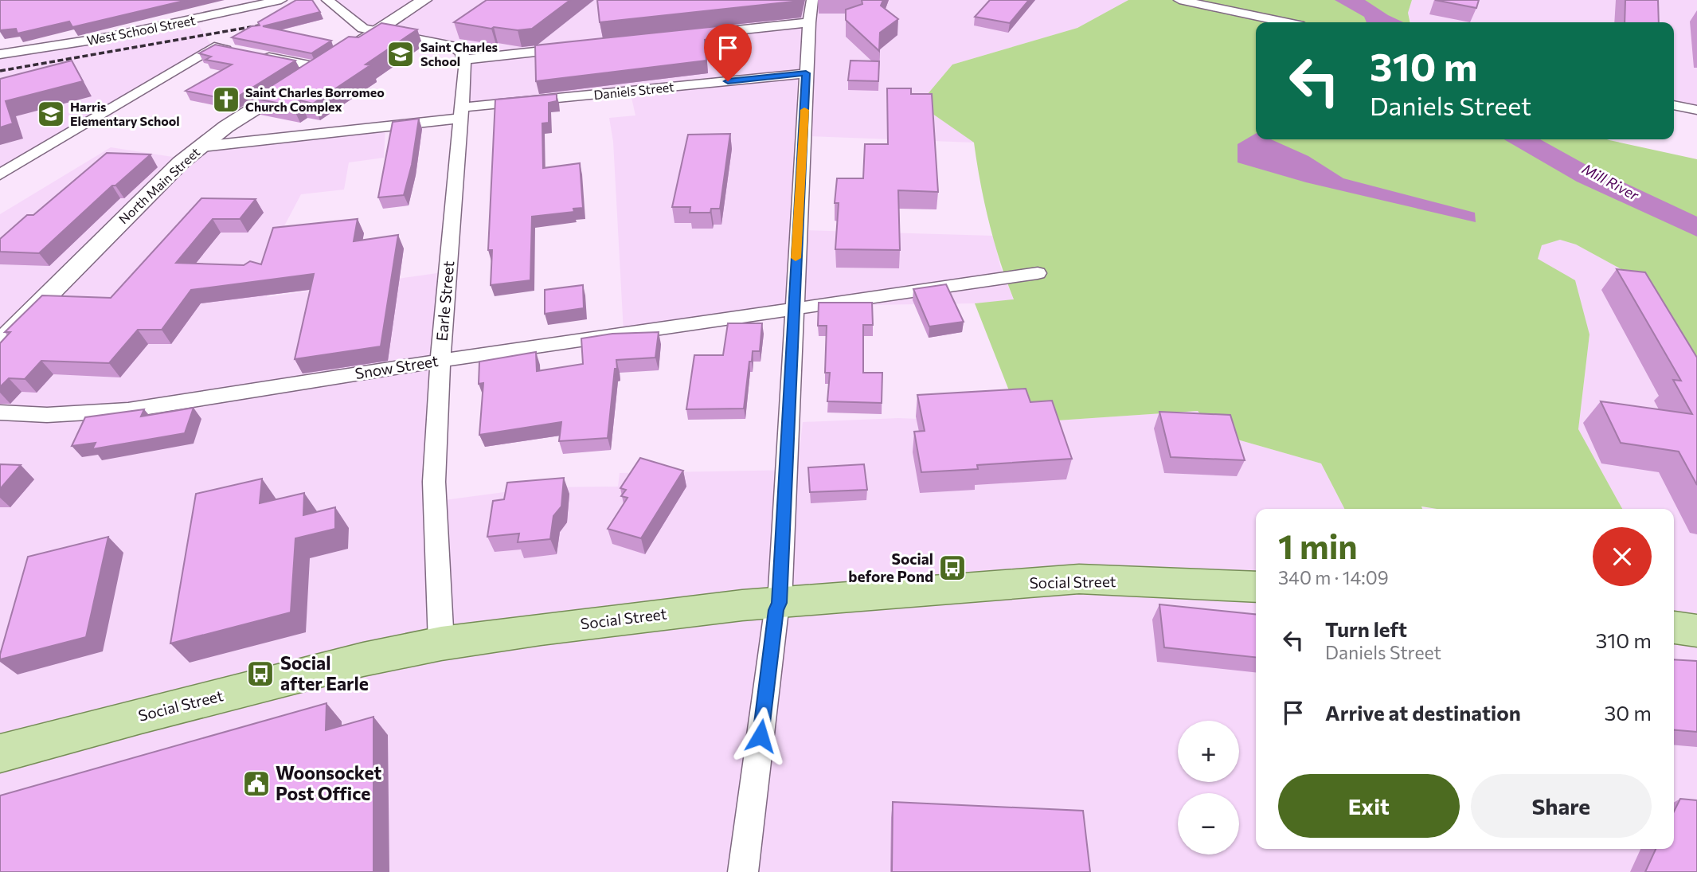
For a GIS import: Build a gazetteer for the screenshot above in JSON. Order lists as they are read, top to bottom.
{
  "streets": {
    "main road": ["Social Street"],
    "street": [
      "West School Street",
      "Daniels Street",
      "North Main Street",
      "Earle Street",
      "Snow Street"
    ]
  },
  "crossings": [
    ["Daniels Street", "North Main Street"],
    ["Daniels Street", "Earle Street"],
    ["Earle Street", "Snow Street"],
    ["Earle Street", "Social Street"]
  ],
  "water": ["Mill River"],
  "places": {
    "school or university": ["Saint Charles School", "Harris Elementary School"],
    "church": ["Saint Charles Borromeo Church Complex"],
    "bus stop": ["Social before Pond", "Social after Earle"],
    "public building": ["Woonsocket Post Office"]
  },
  "page": {
    "turn": ["310 m", "Daniels Street"],
    "heading": ["1 min", "340 m · 14:09"],
    "list": [
      {
        "name": "Turn left",
        "note": "Daniels Street",
        "value": "310 m"
      },
      {
        "name": "Arrive at destination",
        "value": "30 m"
      }
    ],
    "map_buttons": ["+", "−"],
    "buttons": ["Exit", "Share"]
  }
}
